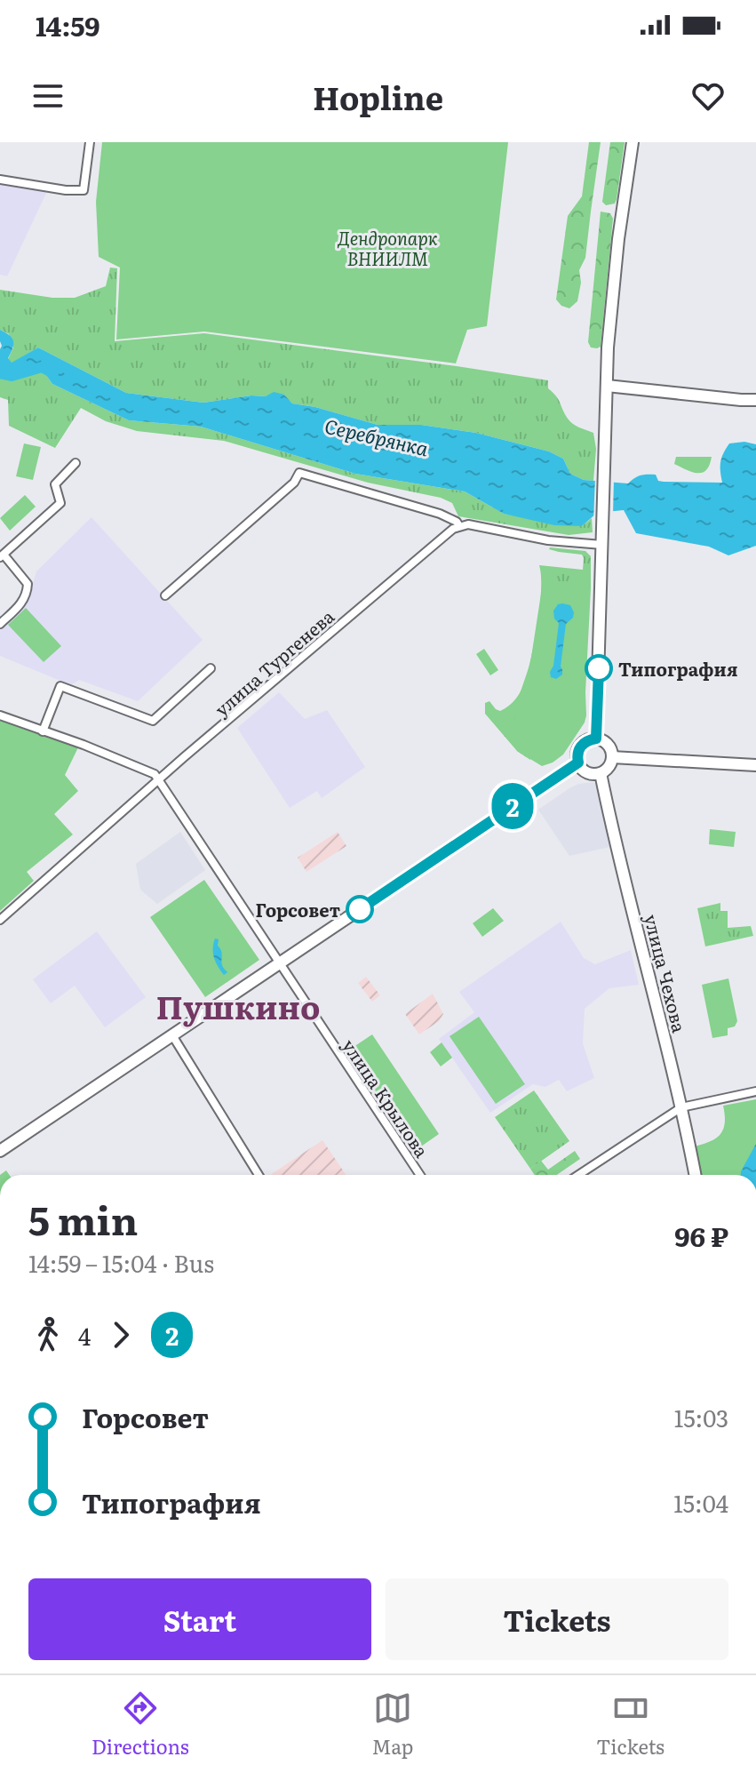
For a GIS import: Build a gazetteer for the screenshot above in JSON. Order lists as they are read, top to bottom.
{
  "streets": {
    "main road": ["улица Чехова"],
    "street": ["улица Тургенева", "улица Крылова"]
  },
  "crossings": [
    ["улица Тургенева", "улица Крылова"]
  ],
  "districts": ["Пушкино"],
  "water": ["Серебрянка"],
  "parks": ["Дендропарк ВНИИЛМ"],
  "places": ["Типография", "Горсовет"],
  "lines": ["bus line 2"],
  "page": {
    "status": "14:59",
    "header": "Hopline",
    "on_map": "2",
    "heading": ["5 min", "14:59 – 15:04 · Bus", "96 ₽"],
    "legs": ["4", "2"],
    "list": [
      {
        "name": "Горсовет",
        "value": "15:03"
      },
      {
        "name": "Типография",
        "value": "15:04"
      }
    ],
    "buttons": ["Start", "Tickets"],
    "tabs": ["Directions", "Map", "Tickets"]
  }
}
